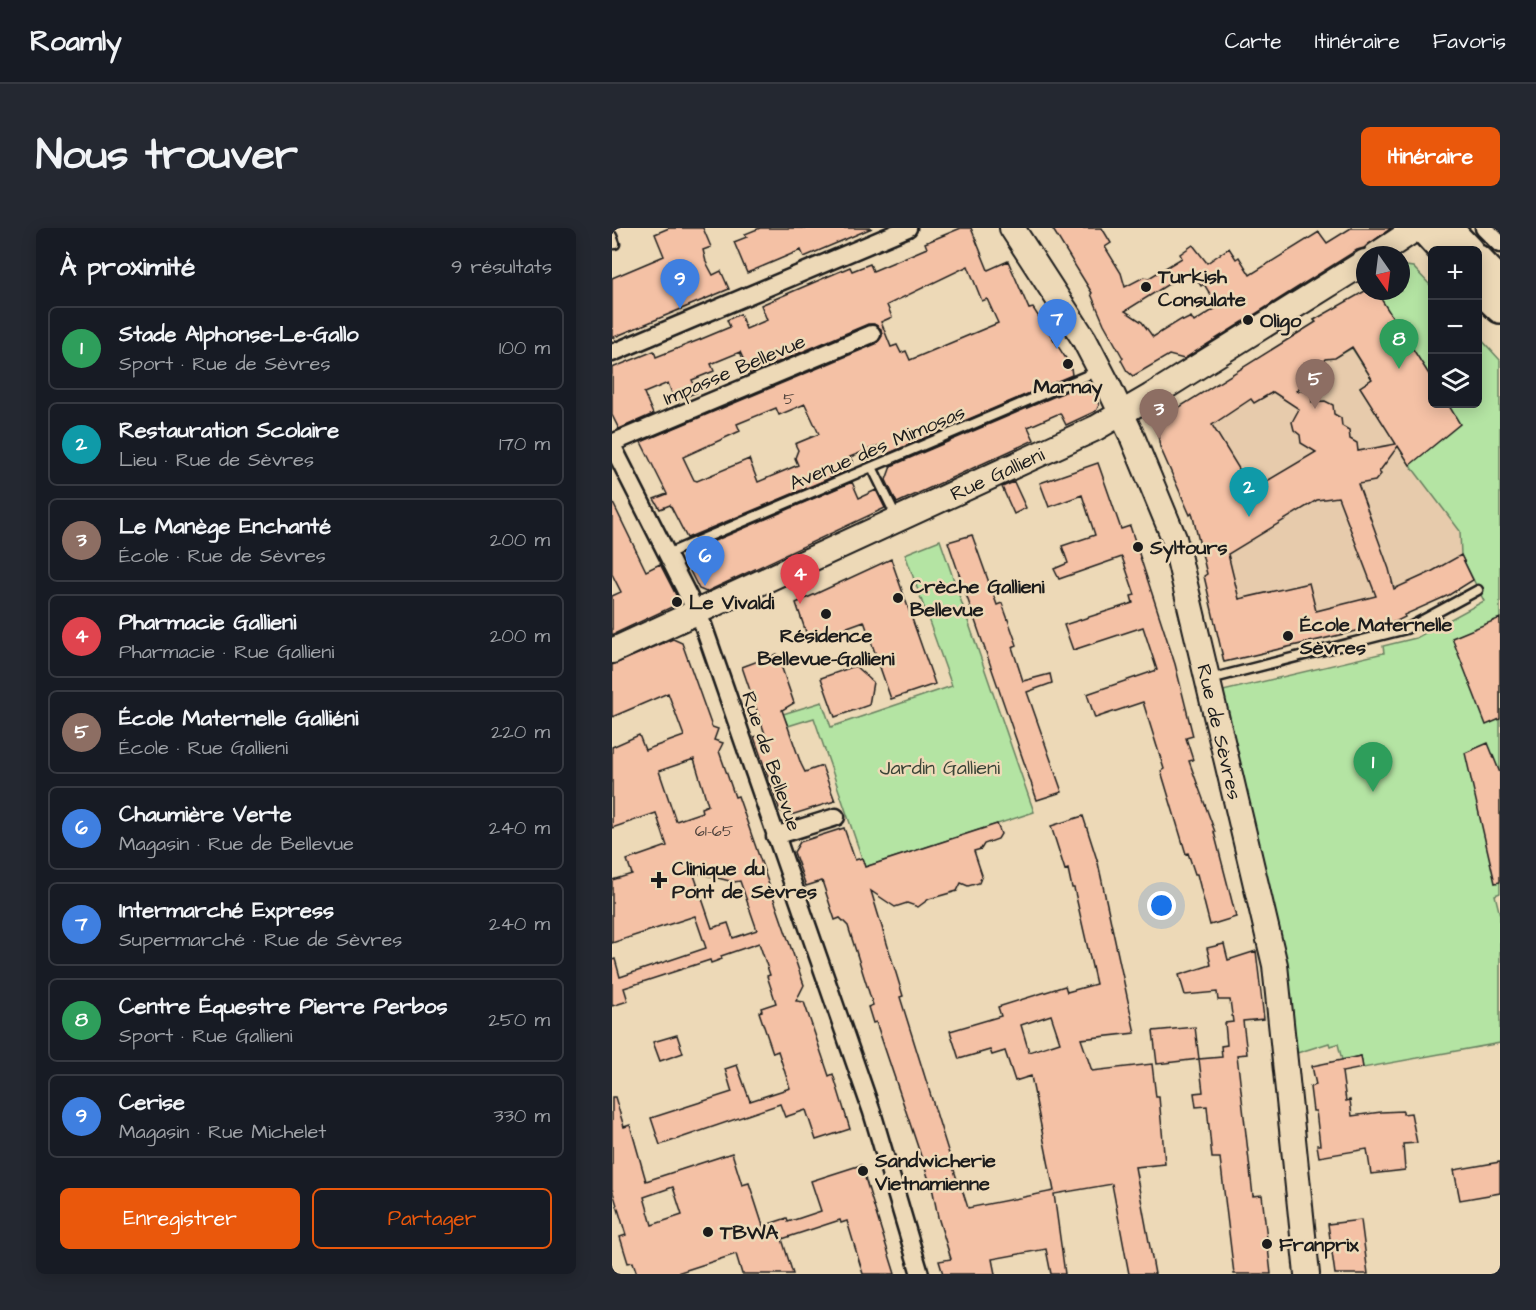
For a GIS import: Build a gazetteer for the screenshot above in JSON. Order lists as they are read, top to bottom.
{
  "streets": {
    "street": [
      "Impasse Bellevue",
      "Rue Gallieni",
      "Rue de Sèvres",
      "Rue de Bellevue"
    ],
    "lane": ["Avenue des Mimosas"]
  },
  "crossings": [
    ["Impasse Bellevue", "Rue de Bellevue"],
    ["Avenue des Mimosas", "Rue de Sèvres"],
    ["Avenue des Mimosas", "Rue de Bellevue"],
    ["Rue Gallieni", "Rue de Sèvres"],
    ["Rue Gallieni", "Rue de Bellevue"]
  ],
  "parks": ["Jardin Gallieni"],
  "places": {
    "other": [
      "Turkish Consulate",
      "Oligo",
      "Marnay",
      "Syltours",
      "Crèche Gallieni Bellevue",
      "Le Vivaldi",
      "Résidence Bellevue-Gallieni",
      "École Maternelle Sèvres",
      "Sandwicherie Vietnamienne",
      "TBWA",
      "Franprix"
    ],
    "health": ["Clinique du Pont de Sèvres"]
  },
  "house_numbers": ["5", "61-65"],
  "north": "bottom",
  "page": {
    "header": "Roamly",
    "nav": ["Carte", "Itinéraire", "Favoris"],
    "title": "Nous trouver",
    "buttons": [
      "Itinéraire",
      ["Enregistrer", "Partager"]
    ],
    "heading": ["À proximité", "9 résultats"],
    "map_buttons": ["+", "−"],
    "pins": [
      "9",
      "7",
      "8",
      "5",
      "3",
      "2",
      "6",
      "4",
      "1"
    ],
    "list": [
      {
        "mark": "1",
        "name": "Stade Alphonse-Le-Gallo",
        "note": "Sport · Rue de Sèvres",
        "value": "100 m"
      },
      {
        "mark": "2",
        "name": "Restauration Scolaire",
        "note": "Lieu · Rue de Sèvres",
        "value": "170 m"
      },
      {
        "mark": "3",
        "name": "Le Manège Enchanté",
        "note": "École · Rue de Sèvres",
        "value": "200 m"
      },
      {
        "mark": "4",
        "name": "Pharmacie Gallieni",
        "note": "Pharmacie · Rue Gallieni",
        "value": "200 m"
      },
      {
        "mark": "5",
        "name": "École Maternelle Galliéni",
        "note": "École · Rue Gallieni",
        "value": "220 m"
      },
      {
        "mark": "6",
        "name": "Chaumière Verte",
        "note": "Magasin · Rue de Bellevue",
        "value": "240 m"
      },
      {
        "mark": "7",
        "name": "Intermarché Express",
        "note": "Supermarché · Rue de Sèvres",
        "value": "240 m"
      },
      {
        "mark": "8",
        "name": "Centre Équestre Pierre Perbos",
        "note": "Sport · Rue Gallieni",
        "value": "250 m"
      },
      {
        "mark": "9",
        "name": "Cerise",
        "note": "Magasin · Rue Michelet",
        "value": "330 m"
      }
    ]
  }
}
